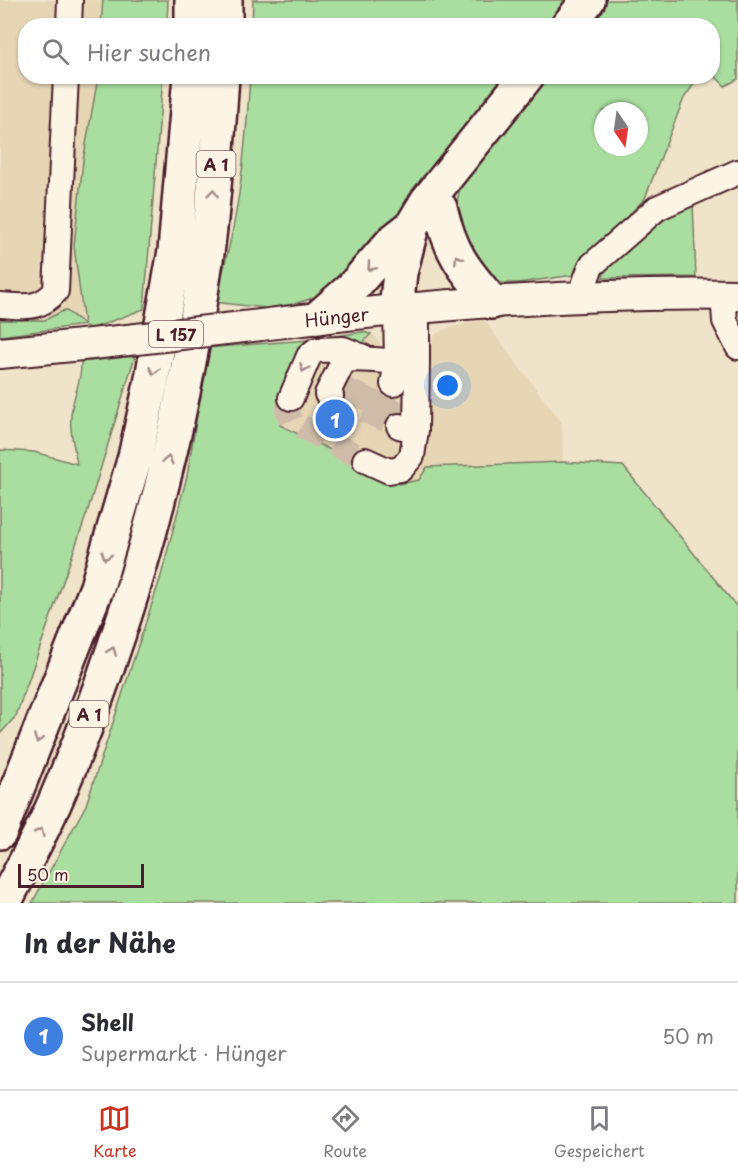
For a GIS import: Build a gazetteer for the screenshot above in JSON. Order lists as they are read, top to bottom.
{
  "streets": {
    "highway": ["A 1"],
    "main road": ["Hünger", "L 157"]
  },
  "scale_bar": "50 m",
  "north": "bottom",
  "page": {
    "search": "Hier suchen",
    "pins": "1",
    "scale": "50 m",
    "heading": "In der Nähe",
    "list": [
      {
        "mark": "1",
        "name": "Shell",
        "note": "Supermarkt · Hünger",
        "value": "50 m"
      }
    ],
    "nav": ["Karte", "Route", "Gespeichert"]
  }
}
